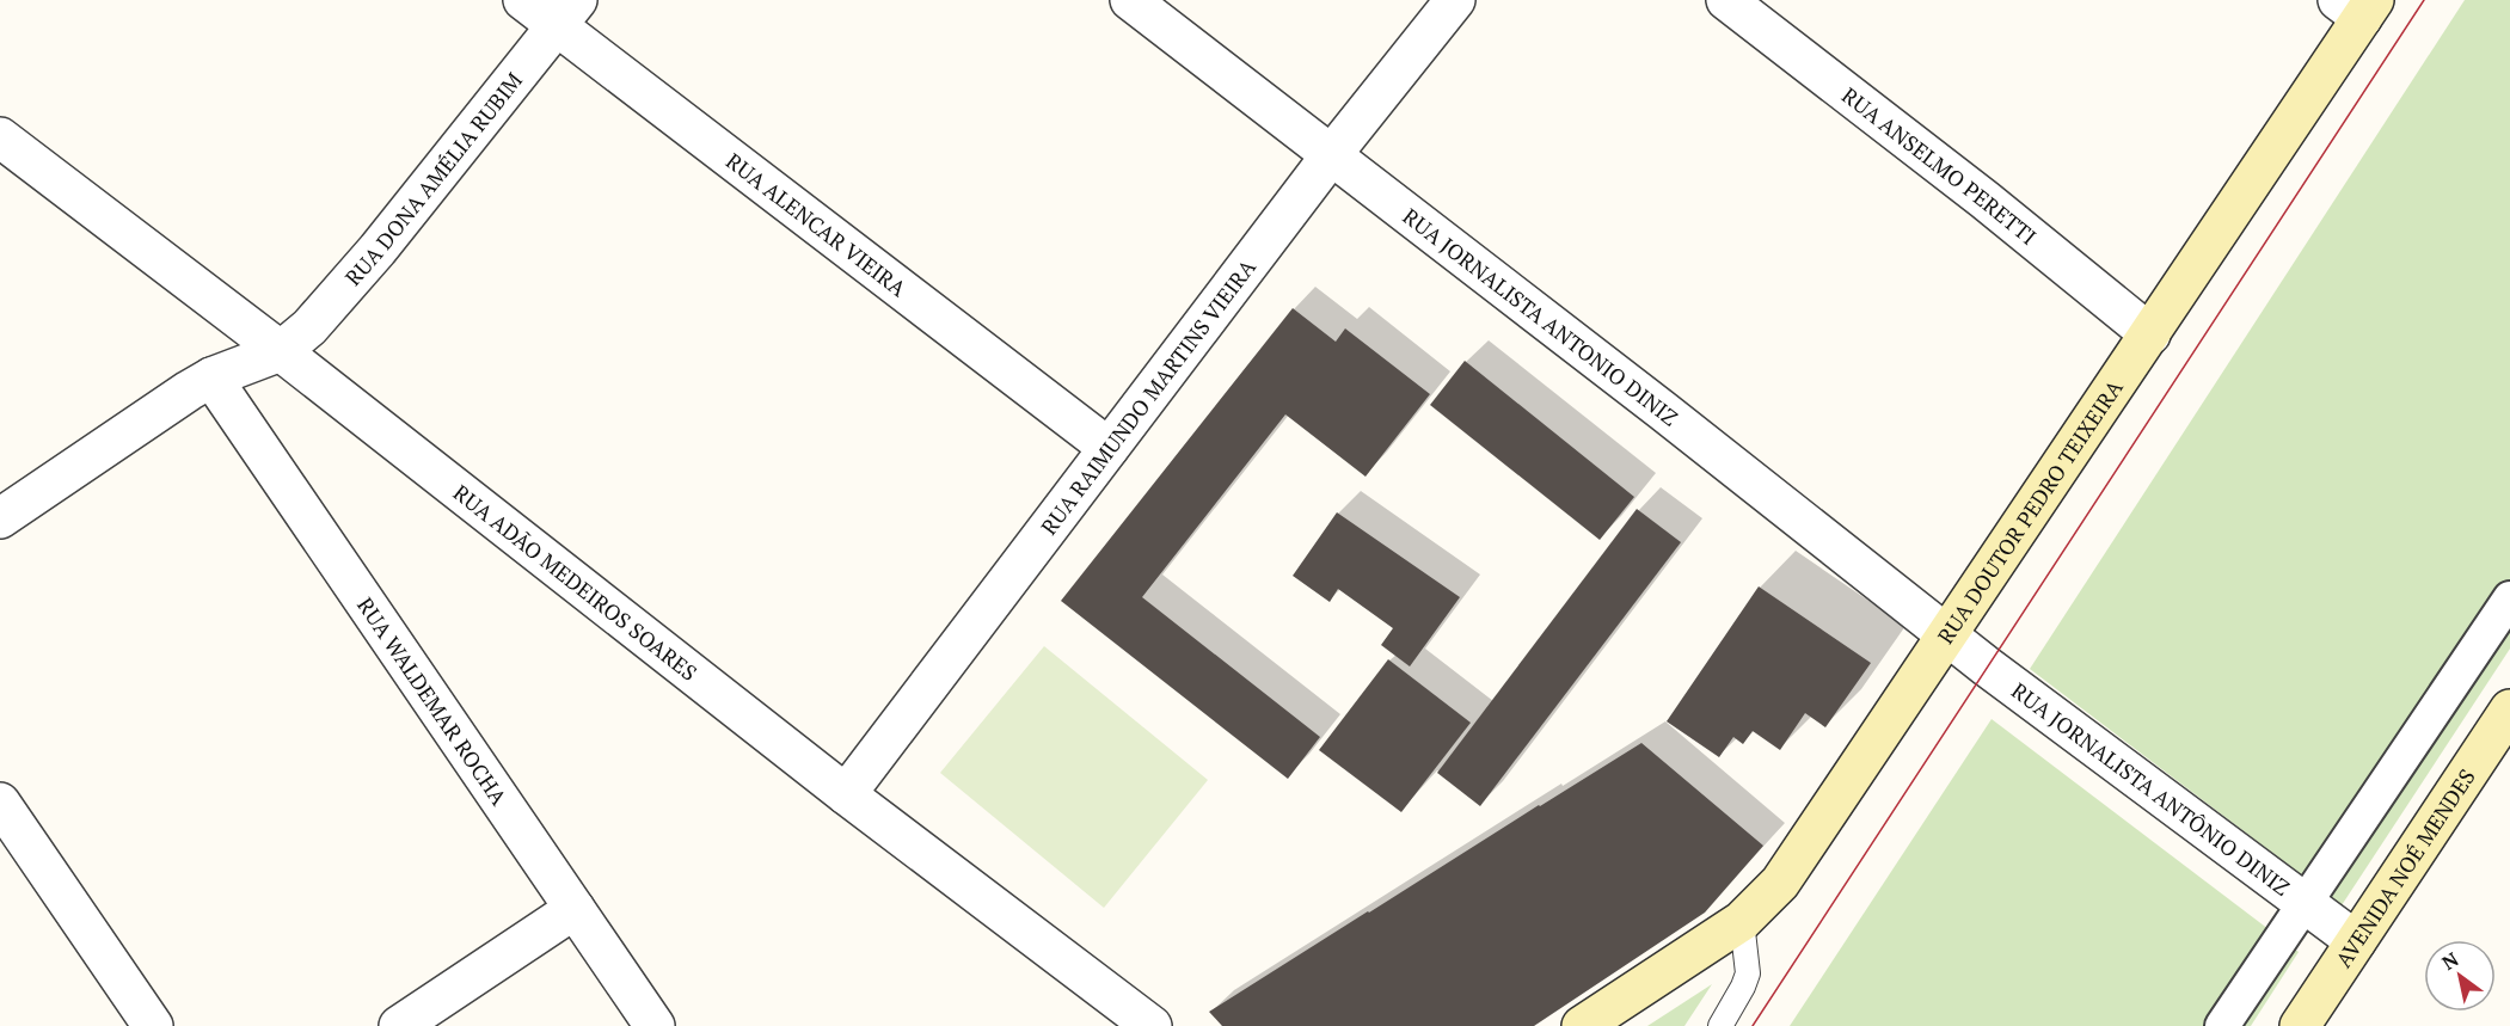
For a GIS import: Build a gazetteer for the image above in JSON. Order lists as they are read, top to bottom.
{
  "streets": {
    "main road": ["RUA DOUTOR PEDRO TEIXEIRA", "AVENIDA NOÉ MENDES"],
    "street": [
      "RUA ANSELMO PERETTI",
      "RUA DONA AMÉLIA RUBIM",
      "RUA ALENCAR VIEIRA",
      "RUA JORNALISTA ANTONIO DINIZ",
      "RUA RAIMUNDO MARTINS VIEIRA",
      "RUA ADÃO MEDEIROS SOARES",
      "RUA WALDEMAR ROCHA",
      "RUA JORNALISTA ANTÔNIO DINIZ"
    ]
  },
  "crossings": [
    ["RUA ANSELMO PERETTI", "RUA DOUTOR PEDRO TEIXEIRA"],
    ["RUA DONA AMÉLIA RUBIM", "RUA ALENCAR VIEIRA"],
    ["RUA DONA AMÉLIA RUBIM", "RUA ADÃO MEDEIROS SOARES"],
    ["RUA DONA AMÉLIA RUBIM", "RUA WALDEMAR ROCHA"],
    ["RUA ALENCAR VIEIRA", "RUA RAIMUNDO MARTINS VIEIRA"],
    ["RUA JORNALISTA ANTONIO DINIZ", "RUA RAIMUNDO MARTINS VIEIRA"],
    ["RUA JORNALISTA ANTONIO DINIZ", "RUA DOUTOR PEDRO TEIXEIRA"],
    ["RUA JORNALISTA ANTONIO DINIZ", "RUA JORNALISTA ANTÔNIO DINIZ"],
    ["RUA RAIMUNDO MARTINS VIEIRA", "RUA ADÃO MEDEIROS SOARES"],
    ["RUA DOUTOR PEDRO TEIXEIRA", "RUA JORNALISTA ANTÔNIO DINIZ"],
    ["RUA JORNALISTA ANTÔNIO DINIZ", "AVENIDA NOÉ MENDES"]
  ],
  "north": "top left"
}
